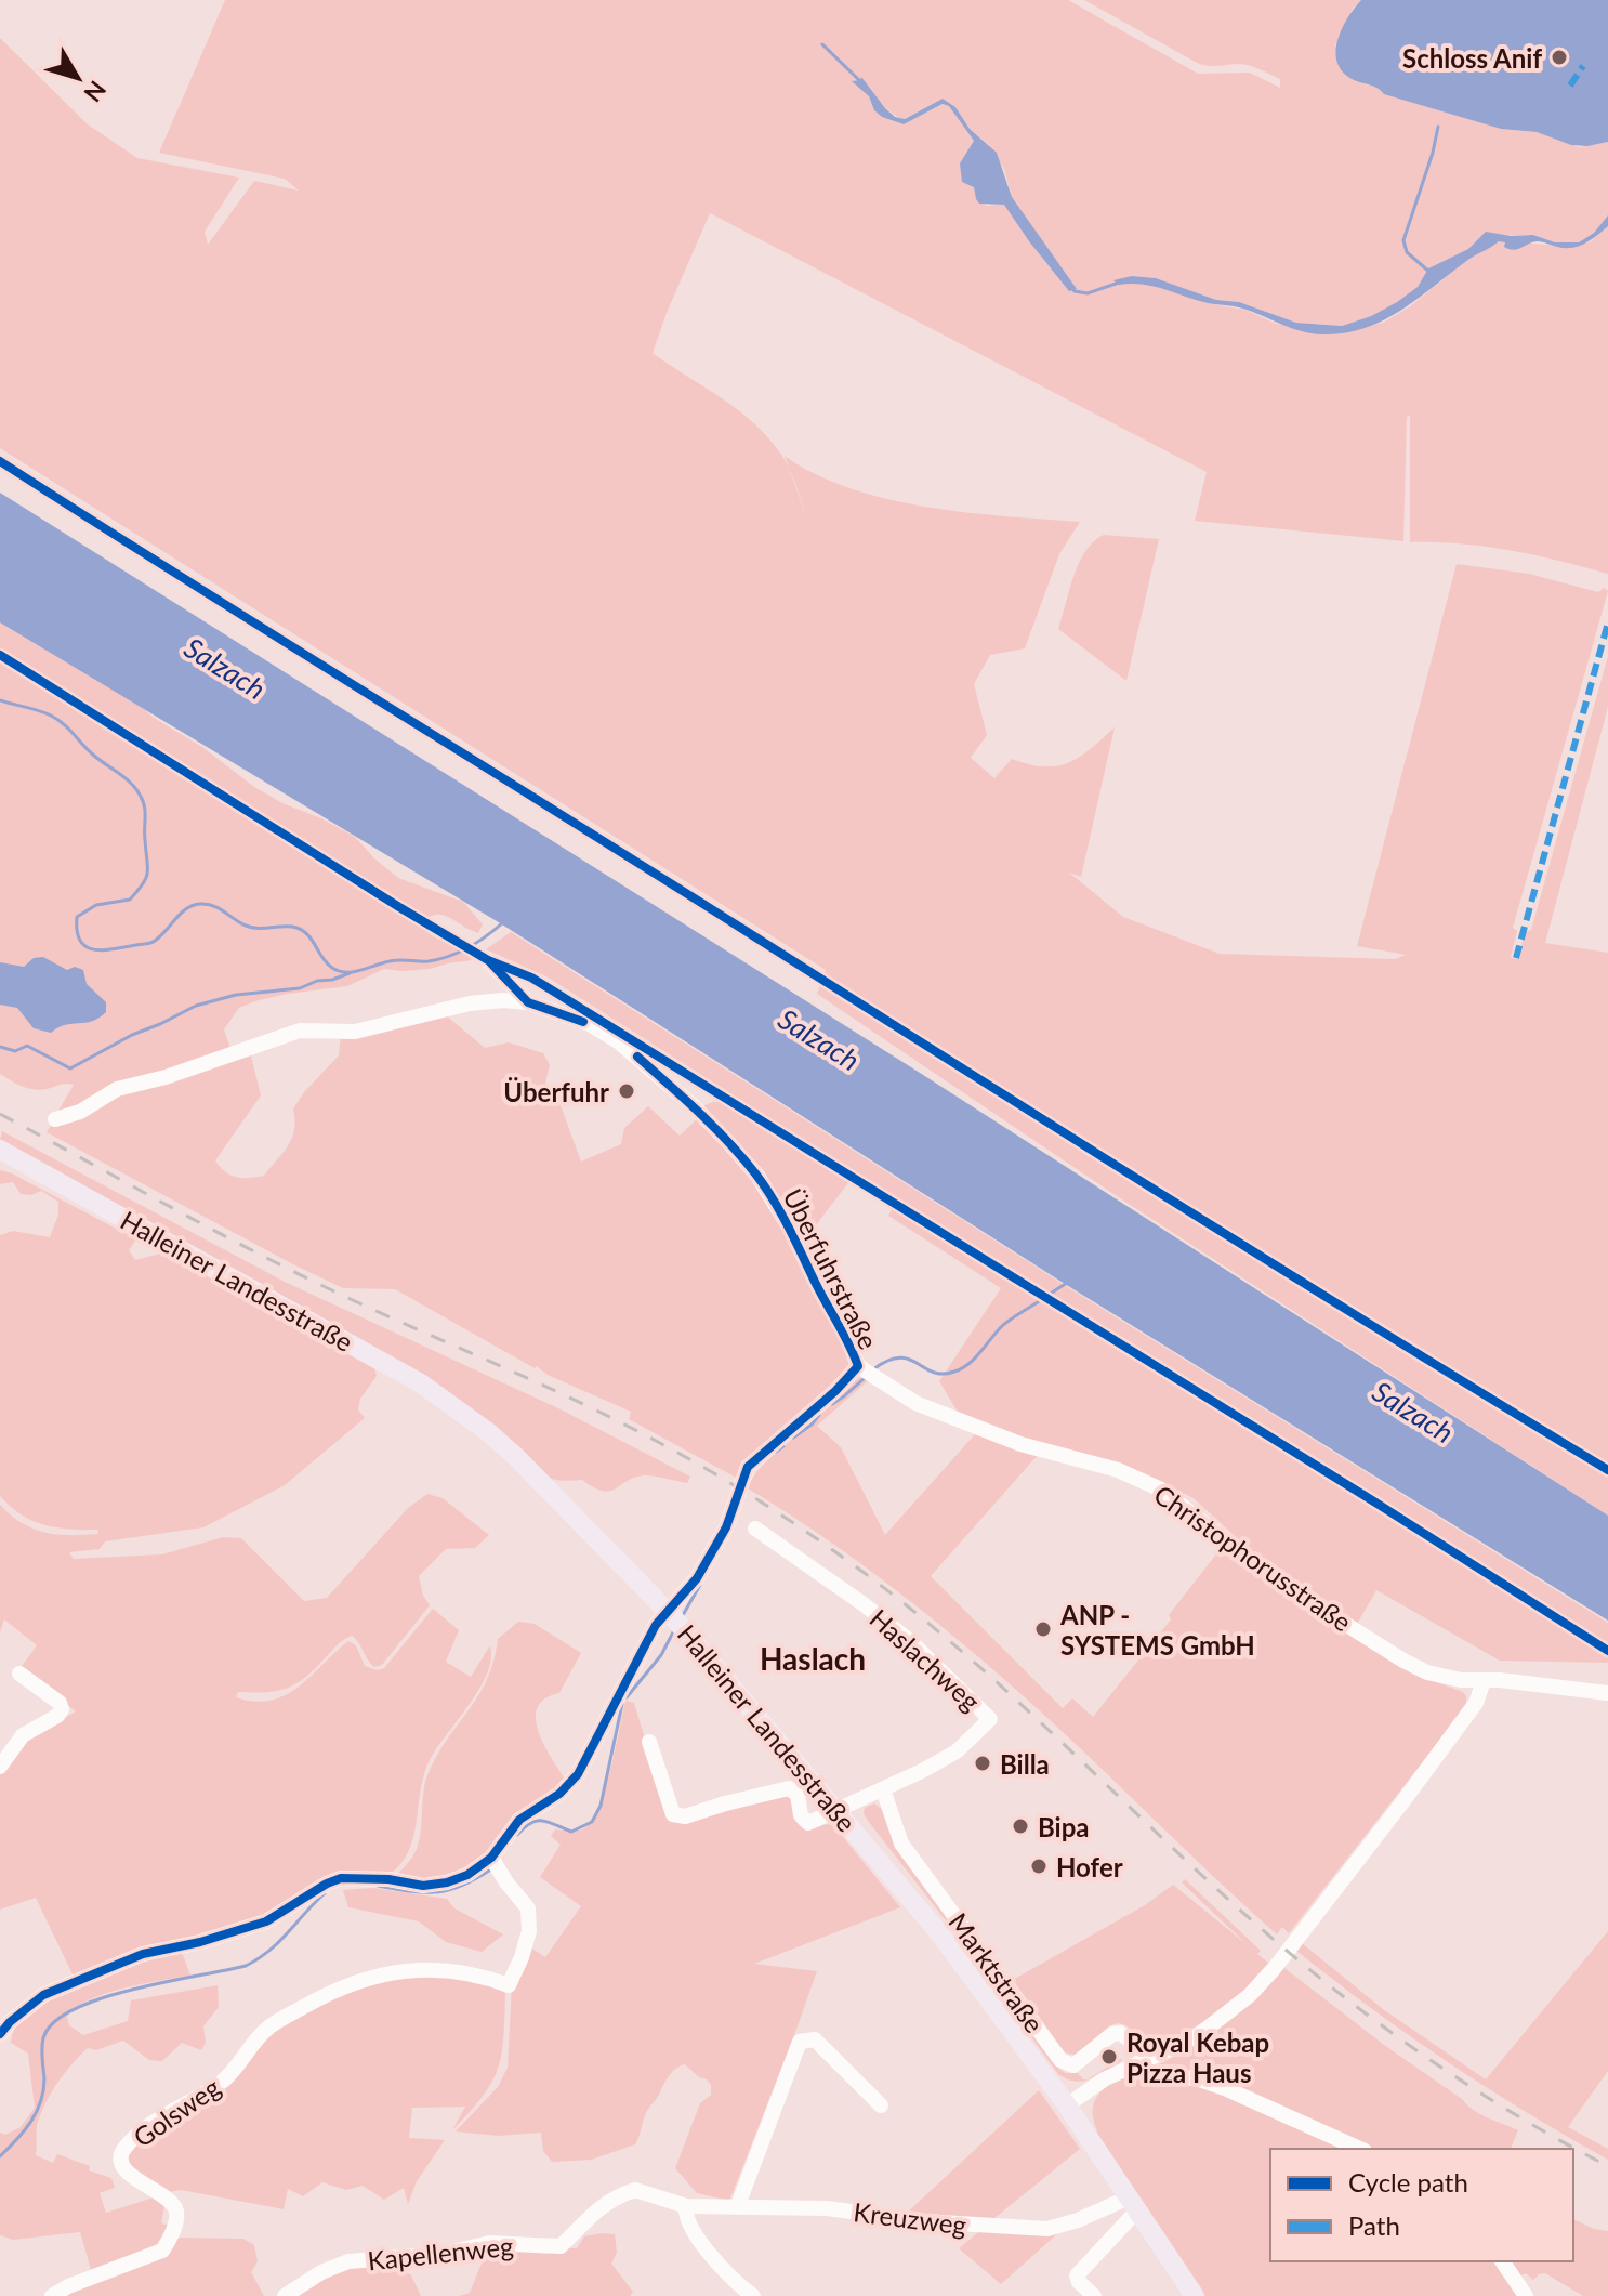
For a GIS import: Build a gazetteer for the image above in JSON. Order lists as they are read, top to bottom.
{
  "streets": {
    "main road": ["Halleiner Landesstraße"],
    "street": [
      "Überfuhrstraße",
      "Christophorusstraße",
      "Haslachweg",
      "Marktstraße",
      "Golsweg",
      "Kreuzweg",
      "Kapellenweg"
    ]
  },
  "crossings": [
    ["Überfuhrstraße", "Halleiner Landesstraße"],
    ["Überfuhrstraße", "Christophorusstraße"],
    ["Überfuhrstraße", "Golsweg"],
    ["Halleiner Landesstraße", "Haslachweg"],
    ["Halleiner Landesstraße", "Kreuzweg"],
    ["Haslachweg", "Marktstraße"],
    ["Kreuzweg", "Kapellenweg"]
  ],
  "districts": ["Haslach"],
  "water": ["Salzach"],
  "places": [
    "Schloss Anif",
    "Überfuhr",
    "ANP - SYSTEMS GmbH",
    "Billa",
    "Bipa",
    "Hofer",
    "Royal Kebap Pizza Haus"
  ],
  "legend": ["Cycle path", "Path"],
  "north": "bottom right"
}
